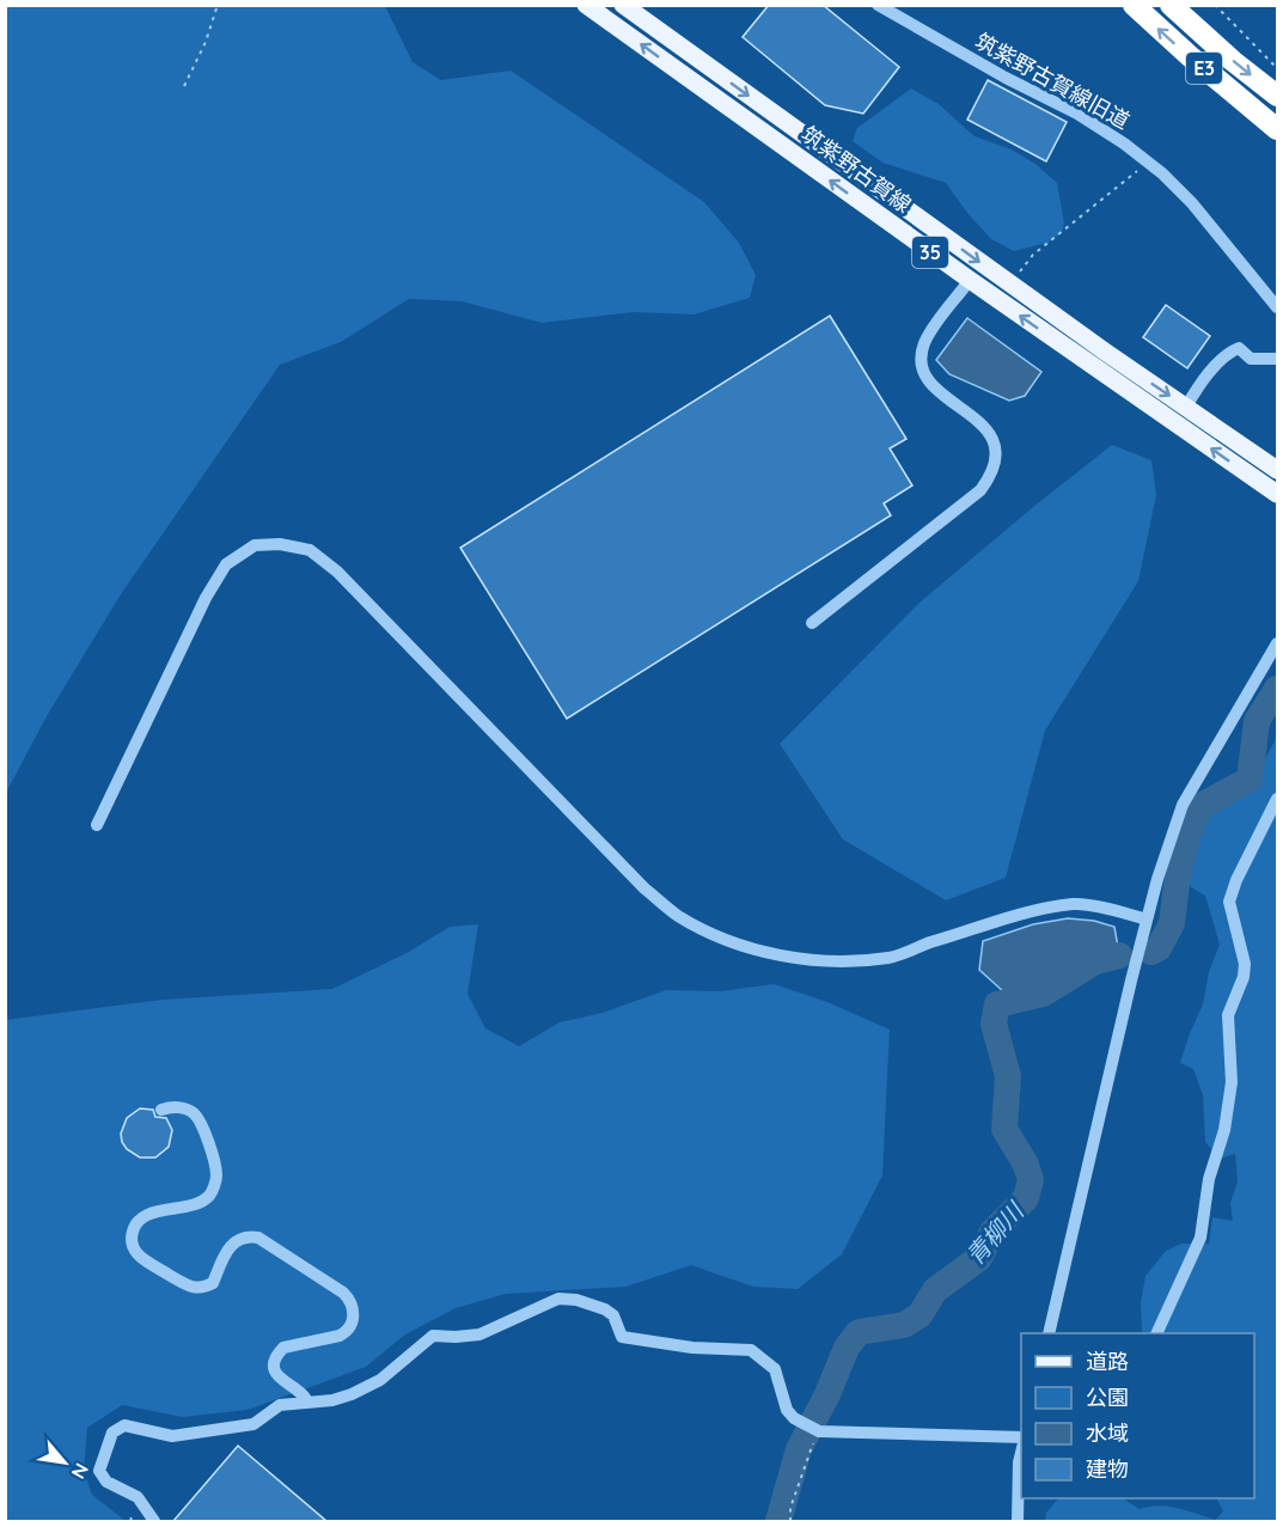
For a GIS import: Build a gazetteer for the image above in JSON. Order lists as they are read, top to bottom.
{
  "streets": {
    "highway": ["E3"],
    "main road": ["筑紫野古賀線", "35"],
    "street": ["筑紫野古賀線旧道"]
  },
  "water": ["青柳川"],
  "legend": [
    "道路",
    "公園",
    "水域",
    "建物"
  ],
  "north": "bottom right"
}
